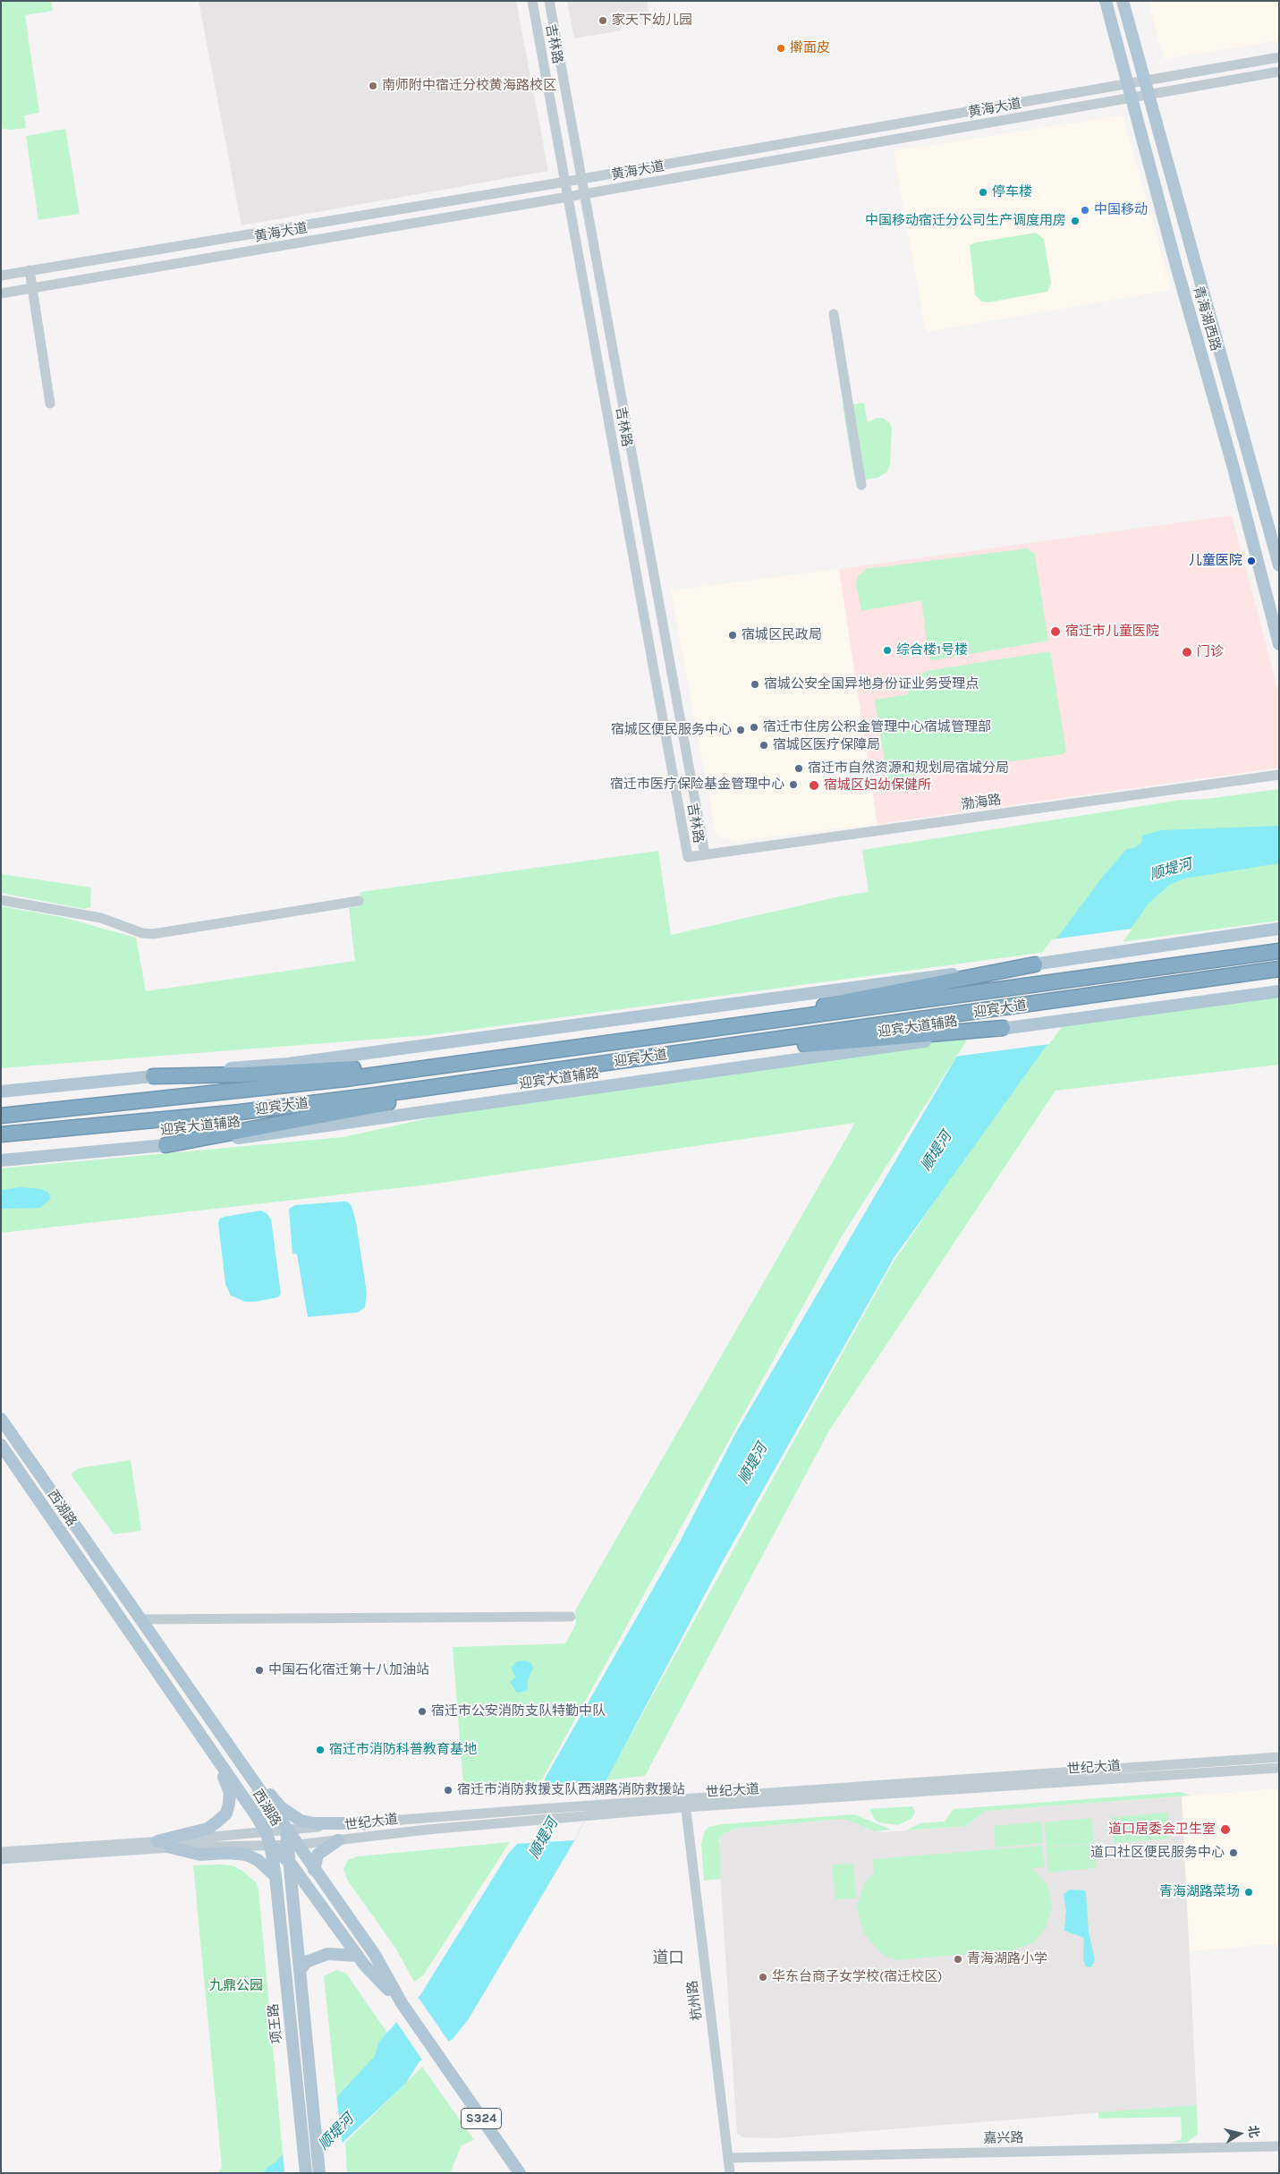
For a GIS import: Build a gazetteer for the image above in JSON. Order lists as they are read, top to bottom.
{
  "streets": {
    "highway": ["迎宾大道"],
    "main road": [
      "青海湖西路",
      "迎宾大道辅路",
      "西湖路",
      "项王路",
      "S324"
    ],
    "street": [
      "吉林路",
      "黄海大道",
      "渤海路",
      "世纪大道",
      "杭州路",
      "嘉兴路"
    ]
  },
  "crossings": [
    ["吉林路", "黄海大道"],
    ["吉林路", "渤海路"],
    ["黄海大道", "青海湖西路"],
    ["西湖路", "世纪大道"],
    ["西湖路", "项王路"],
    ["西湖路", "S324"],
    ["世纪大道", "杭州路"],
    ["世纪大道", "项王路"],
    ["杭州路", "嘉兴路"]
  ],
  "districts": ["道口"],
  "water": ["顺堤河"],
  "parks": ["九鼎公园"],
  "places": [
    "家天下幼儿园",
    "擀面皮",
    "南师附中宿迁分校黄海路校区",
    "停车楼",
    "中国移动",
    "中国移动宿迁分公司生产调度用房",
    "儿童医院",
    "宿迁市儿童医院",
    "宿城区民政局",
    "综合楼1号楼",
    "门诊",
    "宿城公安全国异地身份证业务受理点",
    "宿迁市住房公积金管理中心宿城管理部",
    "宿城区便民服务中心",
    "宿城区医疗保障局",
    "宿迁市自然资源和规划局宿城分局",
    "宿迁市医疗保险基金管理中心",
    "宿城区妇幼保健所",
    "中国石化宿迁第十八加油站",
    "宿迁市公安消防支队特勤中队",
    "宿迁市消防科普教育基地",
    "宿迁市消防救援支队西湖路消防救援站",
    "道口居委会卫生室",
    "道口社区便民服务中心",
    "青海湖路菜场",
    "青海湖路小学",
    "华东台商子女学校(宿迁校区)"
  ],
  "north": "right"
}
